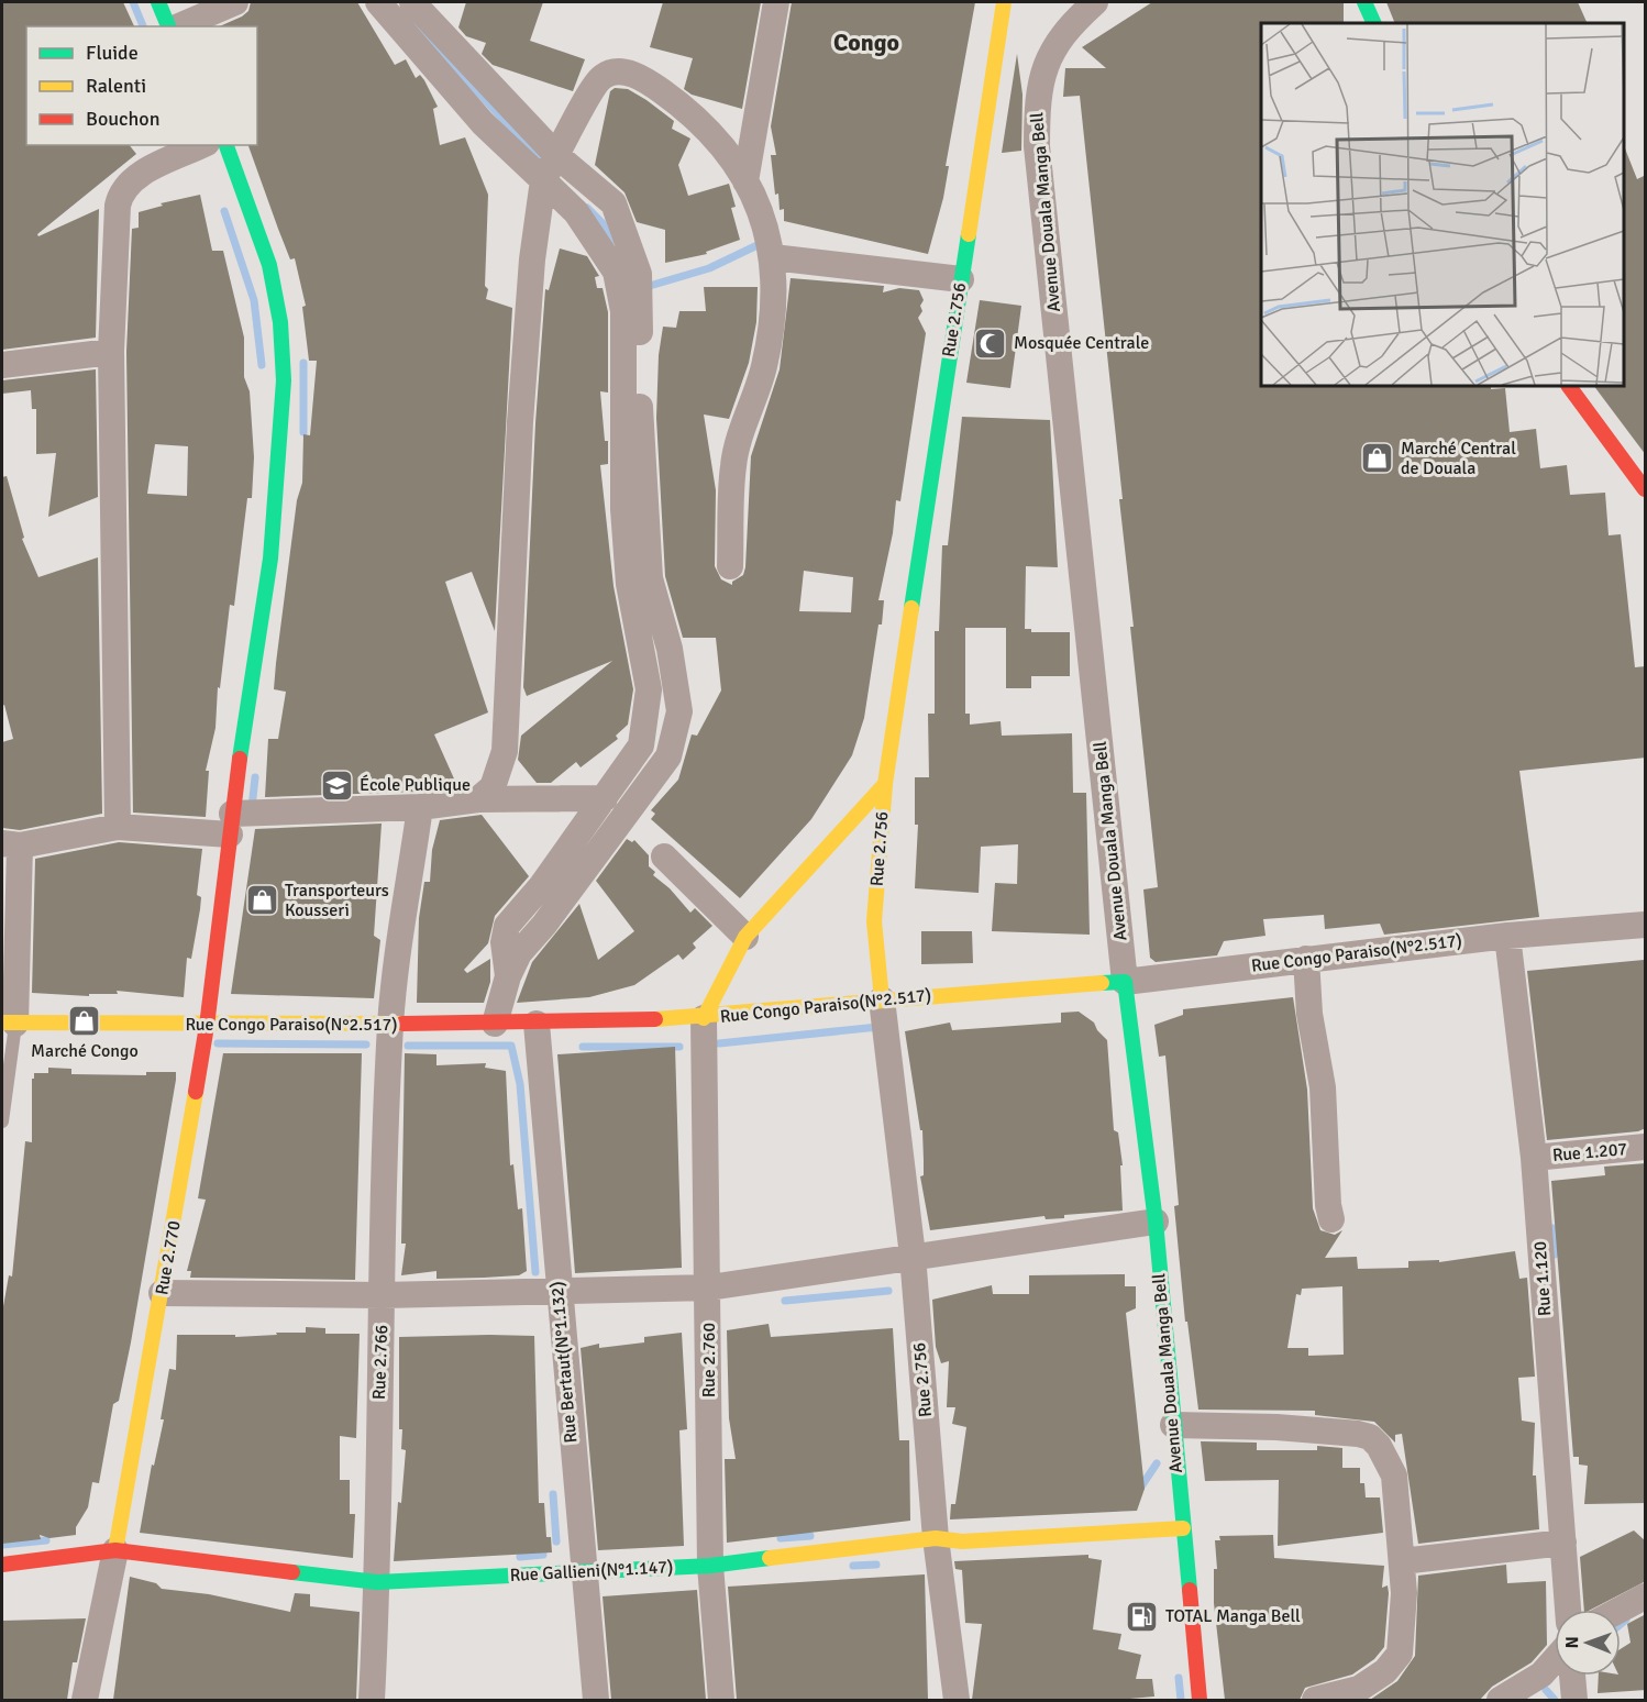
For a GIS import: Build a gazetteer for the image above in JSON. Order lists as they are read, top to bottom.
{
  "streets": {
    "street": [
      "Avenue Douala Manga Bell",
      "Rue 2.756",
      "Rue Congo Paraiso(N°2.517)",
      "Rue 1.207",
      "Rue 2.770",
      "Rue 1.120",
      "Rue 2.760",
      "Rue 2.766",
      "Rue Bertaut(N°1.132)",
      "Rue Gallieni(N°1.147)"
    ]
  },
  "crossings": [
    ["Avenue Douala Manga Bell", "Rue Congo Paraiso(N°2.517)"],
    ["Avenue Douala Manga Bell", "Rue Gallieni(N°1.147)"],
    ["Rue 2.756", "Rue Congo Paraiso(N°2.517)"],
    ["Rue 2.756", "Rue Gallieni(N°1.147)"],
    ["Rue Congo Paraiso(N°2.517)", "Rue 2.770"],
    ["Rue Congo Paraiso(N°2.517)", "Rue 1.120"],
    ["Rue Congo Paraiso(N°2.517)", "Rue 2.760"],
    ["Rue Congo Paraiso(N°2.517)", "Rue 2.766"],
    ["Rue Congo Paraiso(N°2.517)", "Rue Bertaut(N°1.132)"],
    ["Rue 1.207", "Rue 1.120"],
    ["Rue 2.770", "Rue Gallieni(N°1.147)"],
    ["Rue 2.760", "Rue Gallieni(N°1.147)"],
    ["Rue 2.766", "Rue Gallieni(N°1.147)"],
    ["Rue Bertaut(N°1.132)", "Rue Gallieni(N°1.147)"]
  ],
  "districts": ["Congo"],
  "places": {
    "mosque": ["Mosquée Centrale"],
    "shop": ["Marché Central de Douala", "Transporteurs Kousseri", "Marché Congo"],
    "school or university": ["École Publique"],
    "fuel station": ["TOTAL Manga Bell"]
  },
  "legend": ["Fluide", "Ralenti", "Bouchon"],
  "north": "left"
}
